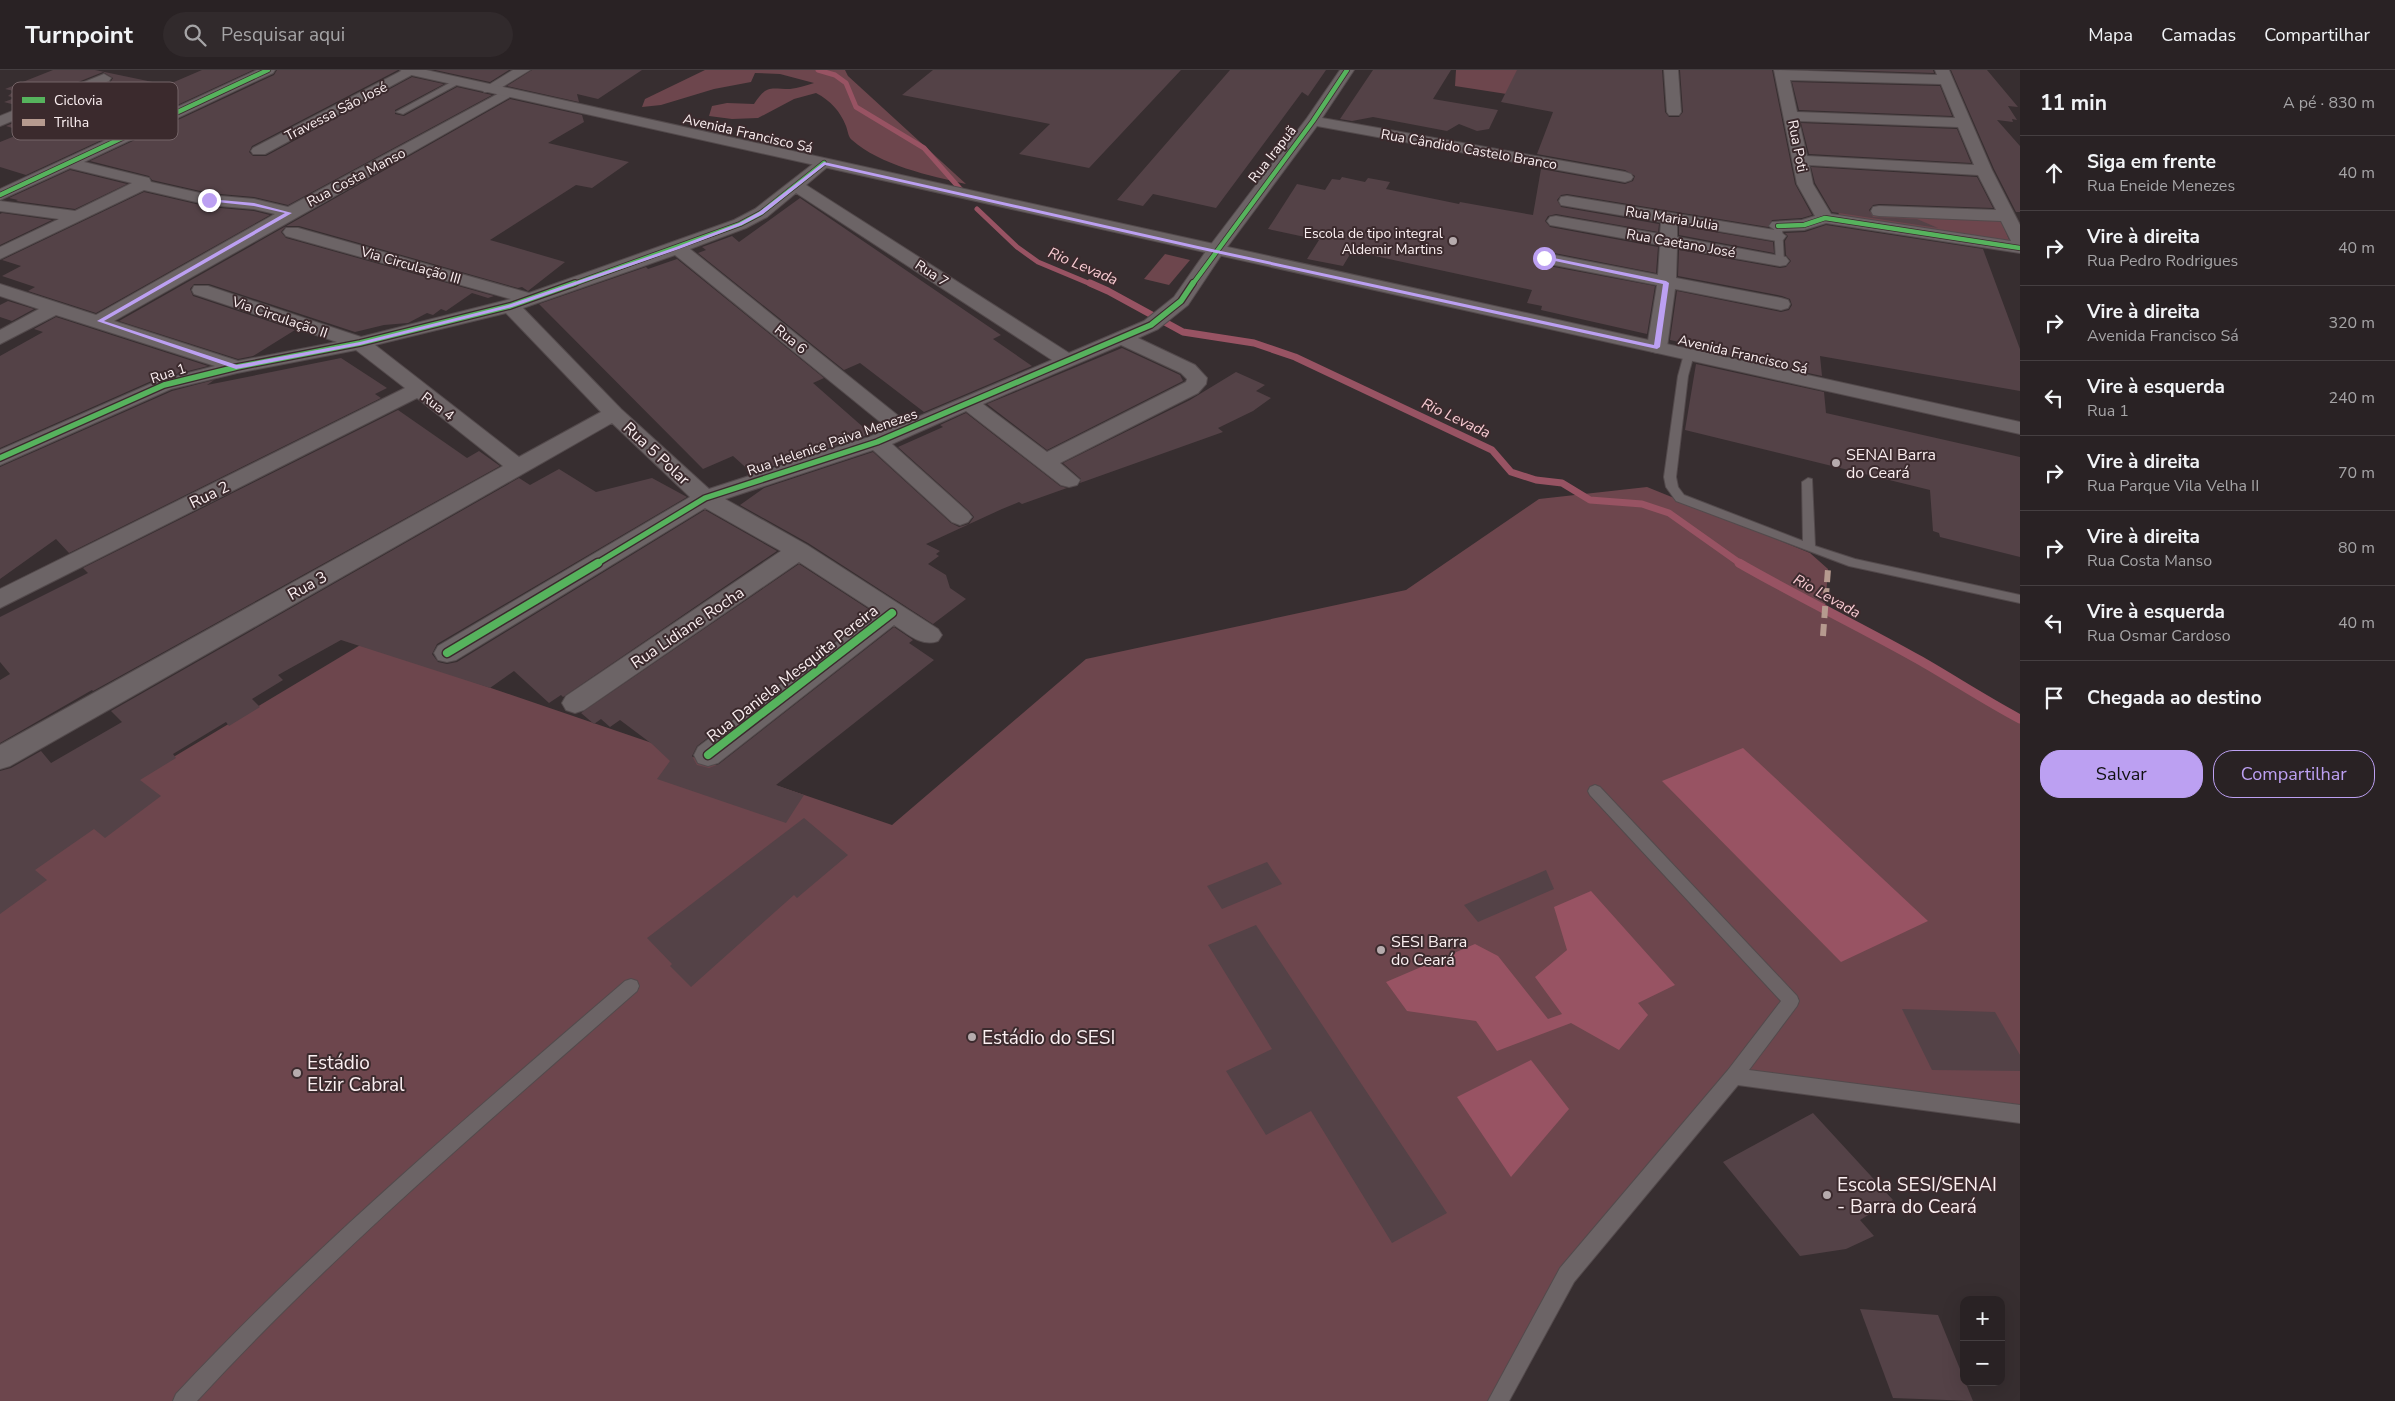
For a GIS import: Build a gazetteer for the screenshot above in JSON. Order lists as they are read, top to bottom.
{
  "streets": {
    "street": [
      "Travessa São José",
      "Avenida Francisco Sá",
      "Rua Poti",
      "Rua Cândido Castelo Branco",
      "Rua Irapuã",
      "Rua Costa Manso",
      "Rua Maria Julia",
      "Rua Caetano José",
      "Via Circulação III",
      "Rua 7",
      "Via Circulação II",
      "Rua 6",
      "Rua 1",
      "Rua 4",
      "Rua Helenice Paiva Menezes",
      "Rua 5 Polar",
      "Rua 2",
      "Rua 3",
      "Rua Lidiane Rocha",
      "Rua Daniela Mesquita Pereira"
    ]
  },
  "crossings": [
    ["Travessa São José", "Avenida Francisco Sá"],
    ["Avenida Francisco Sá", "Rua Irapuã"],
    ["Avenida Francisco Sá", "Rua Costa Manso"],
    ["Avenida Francisco Sá", "Rua 1"],
    ["Avenida Francisco Sá", "Rua Helenice Paiva Menezes"],
    ["Rua Cândido Castelo Branco", "Rua Irapuã"],
    ["Rua Irapuã", "Rua Helenice Paiva Menezes"],
    ["Rua Maria Julia", "Rua Caetano José"],
    ["Via Circulação III", "Rua 1"],
    ["Via Circulação III", "Rua 5 Polar"],
    ["Rua 7", "Rua 1"],
    ["Rua 7", "Rua Helenice Paiva Menezes"],
    ["Via Circulação II", "Rua 1"],
    ["Via Circulação II", "Rua 4"],
    ["Rua 6", "Rua 1"],
    ["Rua 6", "Rua Helenice Paiva Menezes"],
    ["Rua 1", "Rua 4"],
    ["Rua 1", "Rua 5 Polar"],
    ["Rua 4", "Rua 2"],
    ["Rua 4", "Rua 3"],
    ["Rua Helenice Paiva Menezes", "Rua 5 Polar"],
    ["Rua 5 Polar", "Rua 3"],
    ["Rua 5 Polar", "Rua Lidiane Rocha"],
    ["Rua 5 Polar", "Rua Daniela Mesquita Pereira"]
  ],
  "water": ["Rio Levada"],
  "places": [
    "Escola de tipo integral Aldemir Martins",
    "SENAI Barra do Ceará",
    "SESI Barra do Ceará",
    "Estádio do SESI",
    "Estádio Elzir Cabral",
    "Escola SESI/SENAI - Barra do Ceará"
  ],
  "legend": ["Ciclovia", "Trilha"],
  "page": {
    "header": "Turnpoint",
    "search": "Pesquisar aqui",
    "nav": ["Mapa", "Camadas", "Compartilhar"],
    "heading": ["11 min", "A pé · 830 m"],
    "list": [
      ["Siga em frente", "Rua Eneide Menezes", "40 m"],
      ["Vire à direita", "Rua Pedro Rodrigues", "40 m"],
      ["Vire à direita", "Avenida Francisco Sá", "320 m"],
      ["Vire à esquerda", "Rua 1", "240 m"],
      ["Vire à direita", "Rua Parque Vila Velha II", "70 m"],
      ["Vire à direita", "Rua Costa Manso", "80 m"],
      ["Vire à esquerda", "Rua Osmar Cardoso", "40 m"],
      "Chegada ao destino"
    ],
    "buttons": ["Salvar", "Compartilhar"],
    "map_buttons": ["+", "−"]
  }
}
